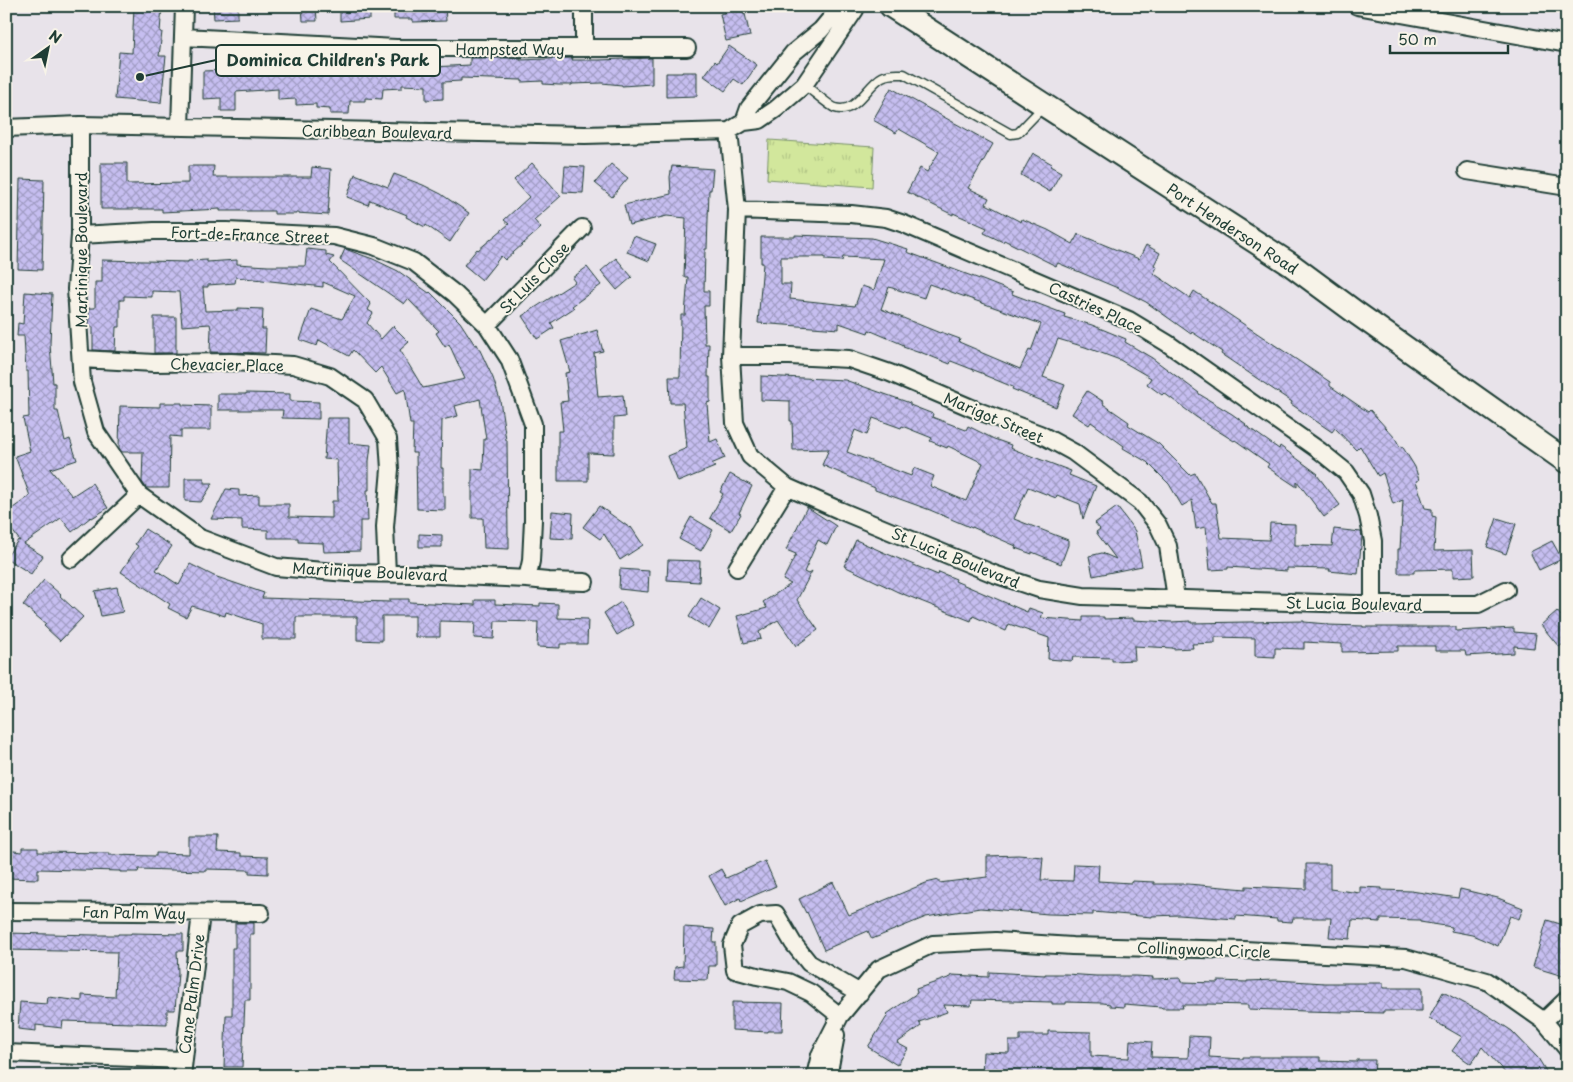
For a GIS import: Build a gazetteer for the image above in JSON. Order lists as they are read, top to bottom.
{
  "streets": {
    "street": [
      "Hampsted Way",
      "Caribbean Boulevard",
      "Port Henderson Road",
      "Fort-de-France Street",
      "Martinique Boulevard",
      "St Luis Close",
      "Castries Place",
      "Chevacier Place",
      "Marigot Street",
      "St Lucia Boulevard",
      "Fan Palm Way",
      "Collingwood Circle",
      "Cane Palm Drive"
    ]
  },
  "crossings": [
    ["Caribbean Boulevard", "Martinique Boulevard"],
    ["Caribbean Boulevard", "St Lucia Boulevard"],
    ["Fort-de-France Street", "Martinique Boulevard"],
    ["Fort-de-France Street", "St Luis Close"],
    ["Martinique Boulevard", "Chevacier Place"],
    ["Castries Place", "St Lucia Boulevard"],
    ["Marigot Street", "St Lucia Boulevard"],
    ["Fan Palm Way", "Cane Palm Drive"]
  ],
  "places": ["Dominica Children's Park"],
  "scale_bar": "50 m",
  "north": "top right"
}
